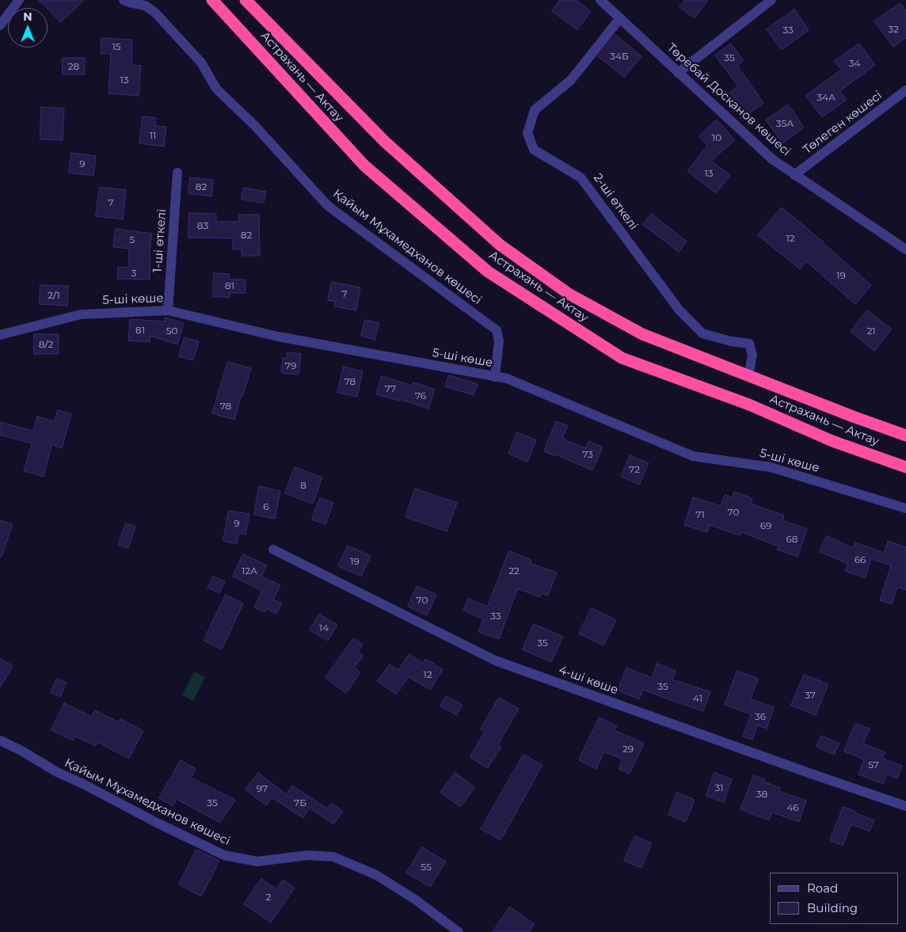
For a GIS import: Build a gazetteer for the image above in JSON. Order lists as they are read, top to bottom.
{
  "streets": {
    "highway": ["Астрахань — Актау"],
    "street": [
      "Төребай Досқанов көшесі",
      "Төлеген көшесі",
      "2-ші өткелі",
      "1-ші өткелі",
      "Қайым Мұхамедханов көшесi",
      "5-шi көше",
      "4-шi көше"
    ]
  },
  "crossings": [
    ["Астрахань — Актау", "2-ші өткелі"],
    ["Төребай Досқанов көшесі", "Төлеген көшесі"],
    ["Төребай Досқанов көшесі", "2-ші өткелі"],
    ["1-ші өткелі", "5-шi көше"],
    ["Қайым Мұхамедханов көшесi", "5-шi көше"]
  ],
  "house_numbers": [
    "32",
    "33",
    "15",
    "34Б",
    "35",
    "34",
    "28",
    "13",
    "34А",
    "35А",
    "11",
    "10",
    "9",
    "13",
    "82",
    "7",
    "83",
    "82",
    "12",
    "5",
    "3",
    "19",
    "81",
    "7",
    "2/1",
    "81",
    "50",
    "21",
    "8/2",
    "79",
    "78",
    "77",
    "76",
    "78",
    "73",
    "72",
    "8",
    "6",
    "70",
    "71",
    "9",
    "69",
    "68",
    "66",
    "19",
    "12А",
    "22",
    "70",
    "33",
    "14",
    "35",
    "12",
    "35",
    "37",
    "41",
    "36",
    "29",
    "57",
    "31",
    "97",
    "38",
    "35",
    "7Б",
    "46",
    "55",
    "2"
  ],
  "legend": ["Road", "Building"],
  "north": "top"
}
